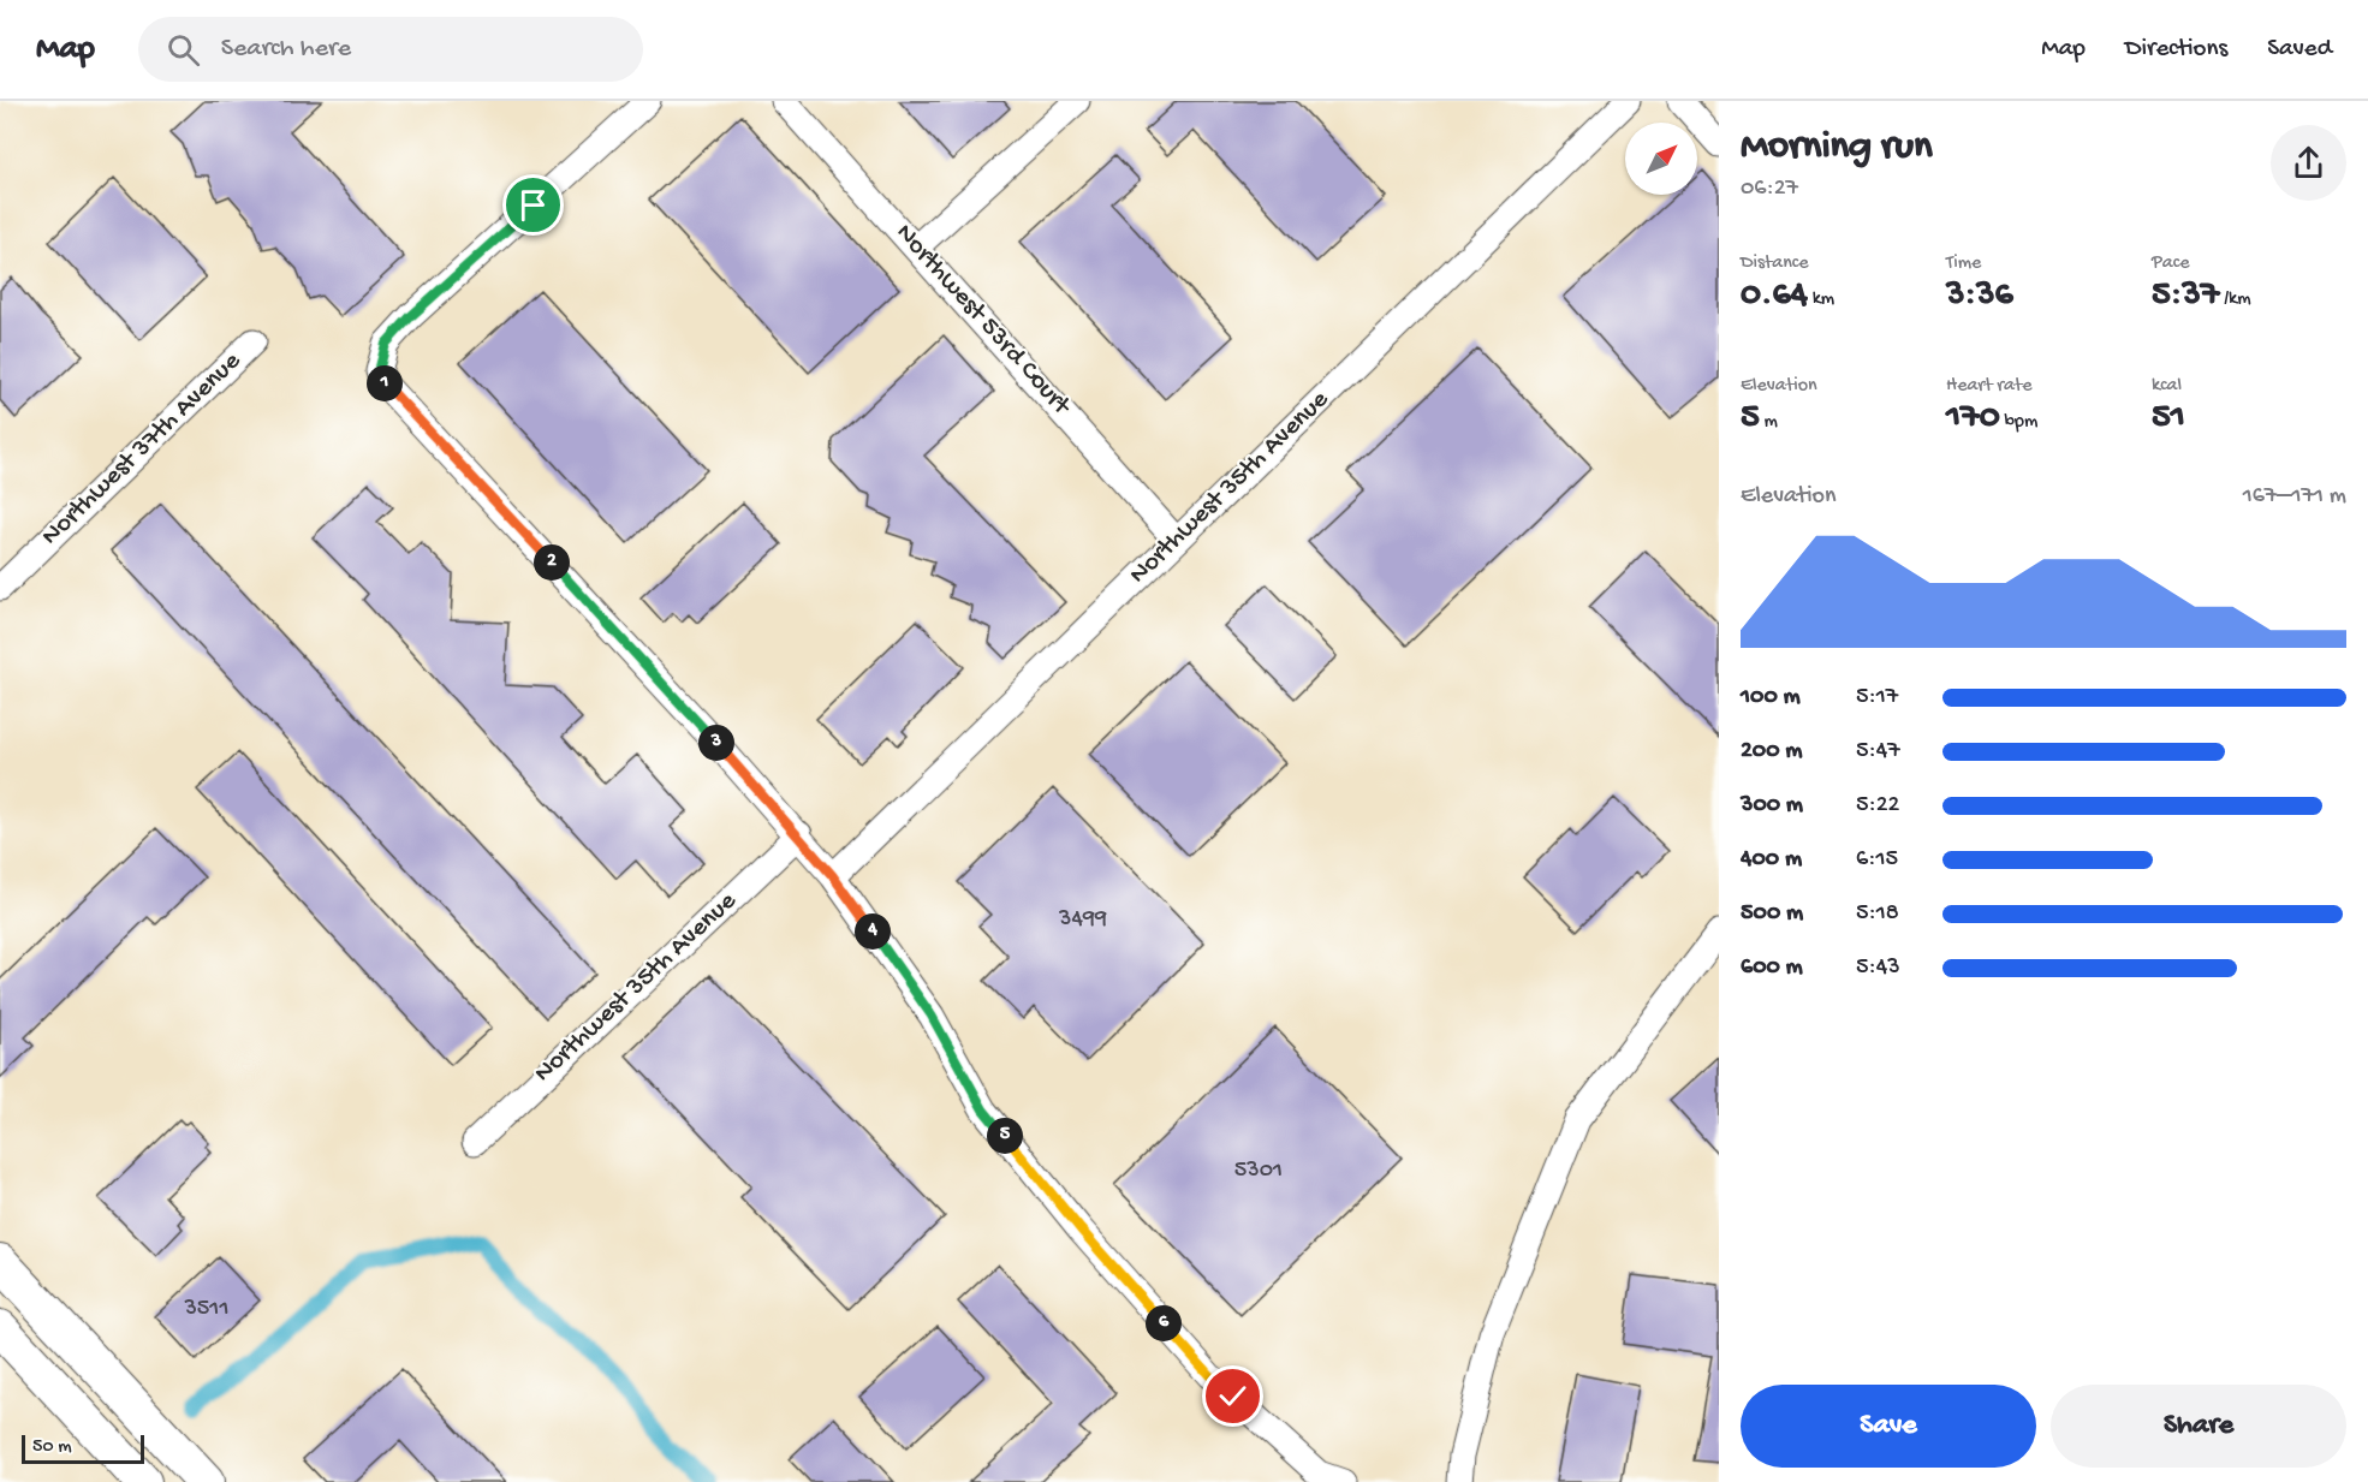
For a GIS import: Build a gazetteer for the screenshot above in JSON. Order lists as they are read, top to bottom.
{
  "streets": {
    "street": ["Northwest 53rd Court", "Northwest 37th Avenue", "Northwest 35th Avenue"]
  },
  "crossings": [
    ["Northwest 53rd Court", "Northwest 35th Avenue"]
  ],
  "house_numbers": ["3499", "5301", "3511"],
  "scale_bar": "50 m",
  "north": "top right",
  "page": {
    "header": "Map",
    "search": "Search here",
    "nav": ["Map", "Directions", "Saved"],
    "heading": ["Morning run", "06:27"],
    "stats": [
      ["Distance", "0.64 km"],
      ["Time", "3:36"],
      ["Pace", "5:37 /km"],
      ["Elevation", "5 m"],
      ["Heart rate", "170 bpm"],
      ["kcal", "51"]
    ],
    "pins": [
      "1",
      "2",
      "3",
      "4",
      "5",
      "6"
    ],
    "chart": ["Elevation", "167–171 m"],
    "list": [
      {
        "name": "100 m",
        "note": "5:17"
      },
      {
        "name": "200 m",
        "note": "5:47"
      },
      {
        "name": "300 m",
        "note": "5:22"
      },
      {
        "name": "400 m",
        "note": "6:15"
      },
      {
        "name": "500 m",
        "note": "5:18"
      },
      {
        "name": "600 m",
        "note": "5:43"
      }
    ],
    "buttons": ["Save", "Share"],
    "scale": "50 m"
  }
}
